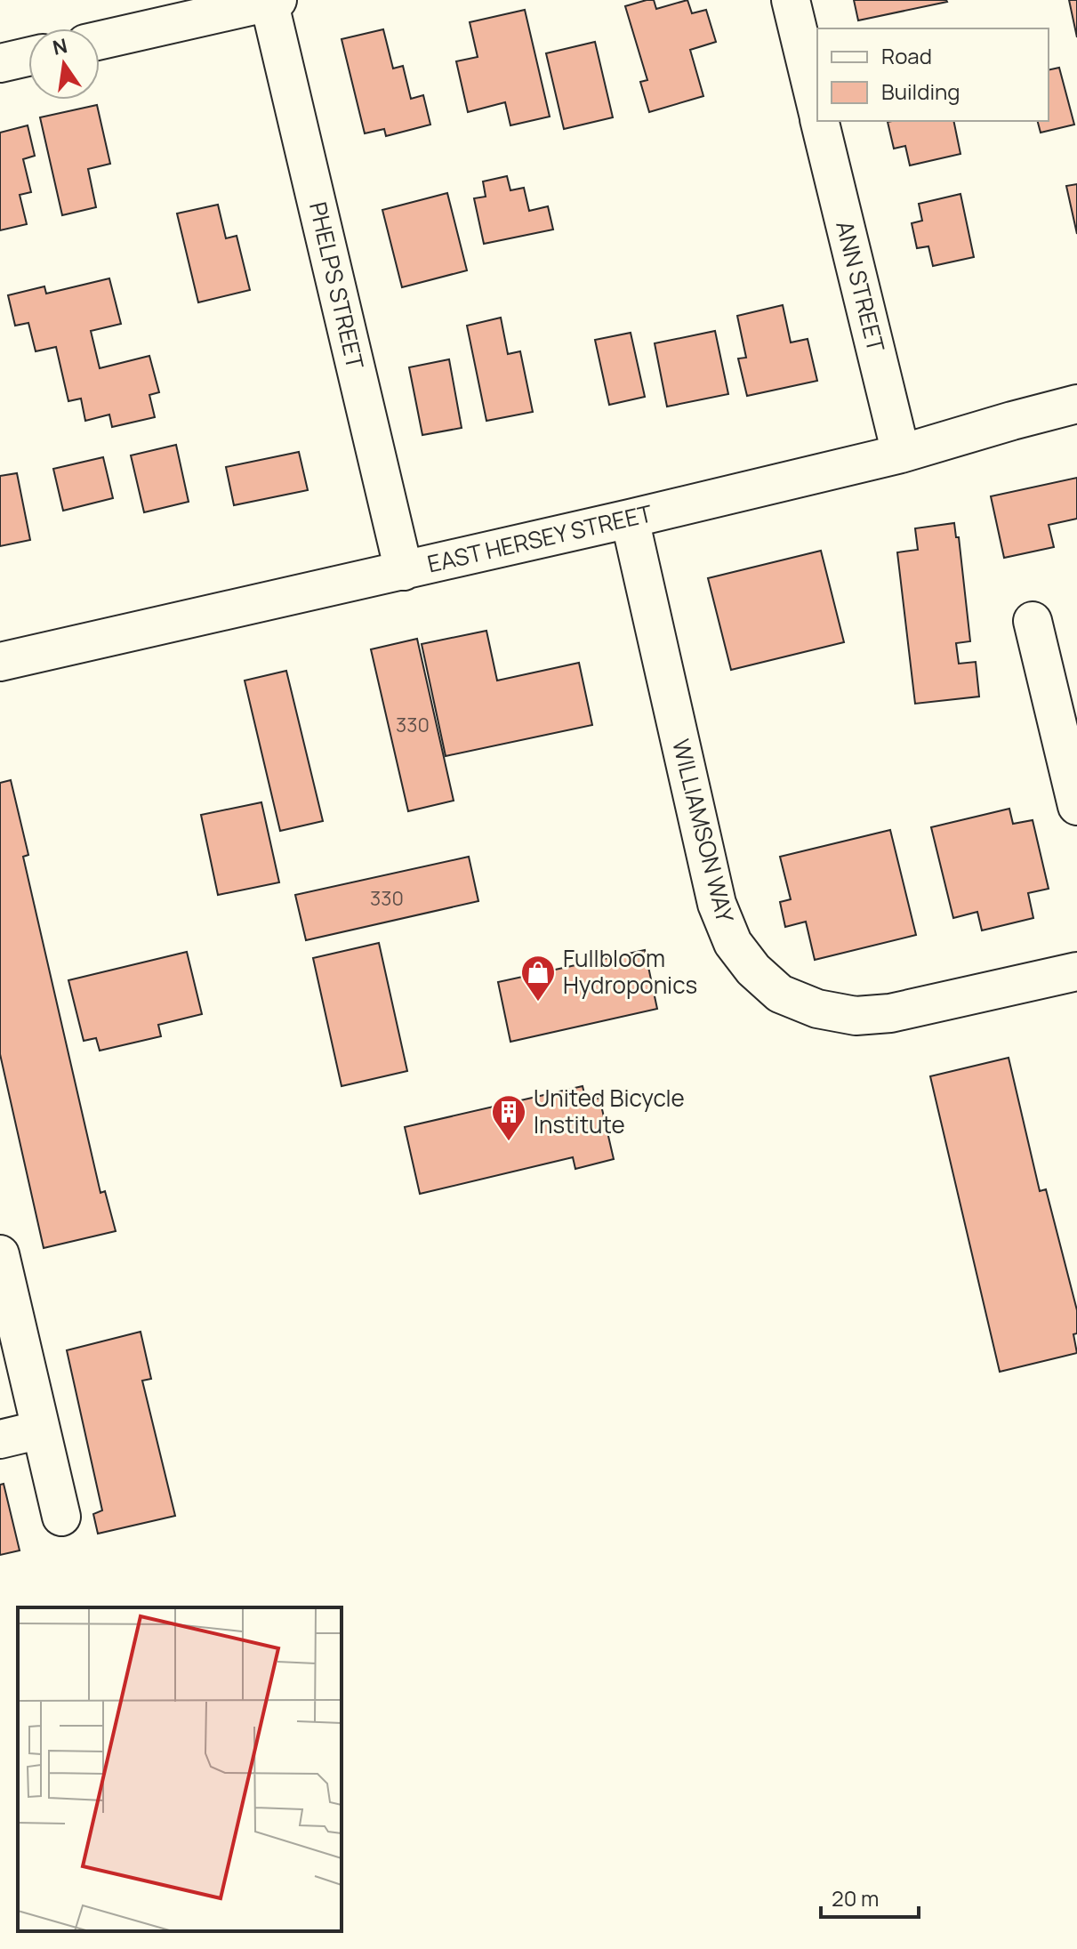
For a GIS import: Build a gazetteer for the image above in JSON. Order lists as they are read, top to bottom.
{
  "streets": {
    "street": [
      "PHELPS STREET",
      "ANN STREET",
      "EAST HERSEY STREET",
      "WILLIAMSON WAY"
    ]
  },
  "crossings": [
    ["PHELPS STREET", "EAST HERSEY STREET"],
    ["ANN STREET", "EAST HERSEY STREET"],
    ["EAST HERSEY STREET", "WILLIAMSON WAY"]
  ],
  "places": {
    "shop": ["Fullbloom Hydroponics"],
    "building": ["United Bicycle Institute"]
  },
  "house_numbers": ["330", "330"],
  "legend": ["Road", "Building"],
  "scale_bar": "20 m",
  "north": "top"
}
